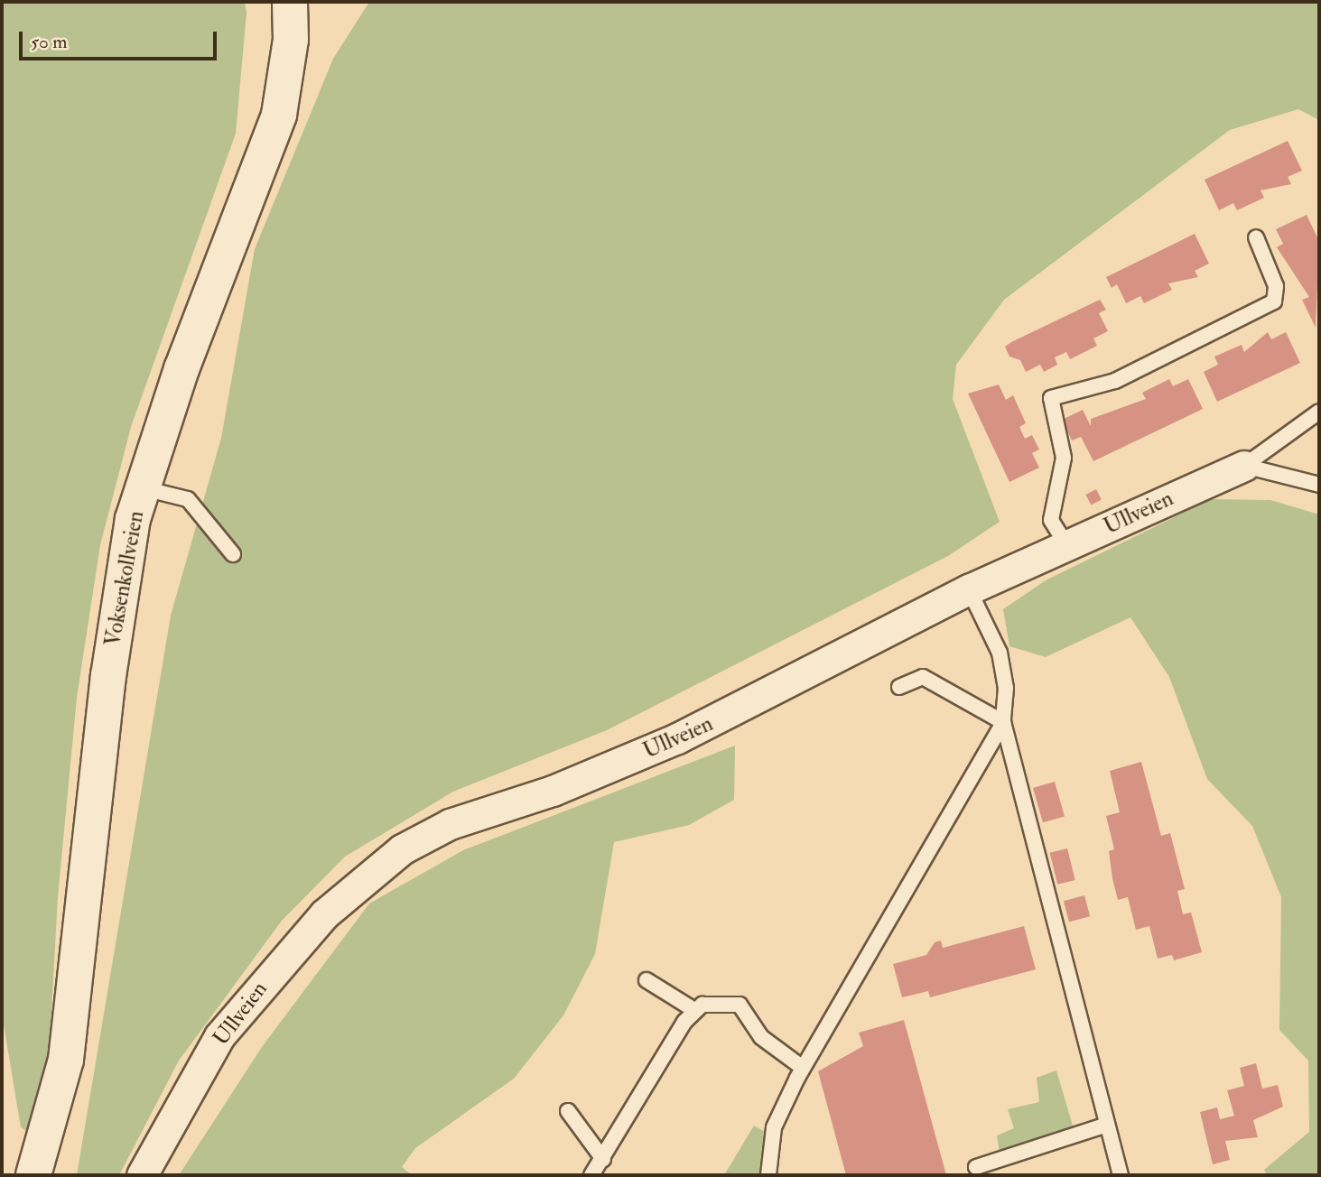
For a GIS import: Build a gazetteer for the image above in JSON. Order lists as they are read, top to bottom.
{
  "streets": {
    "main road": ["Voksenkollveien"],
    "street": ["Ullveien"]
  },
  "scale_bar": "50 m"
}
